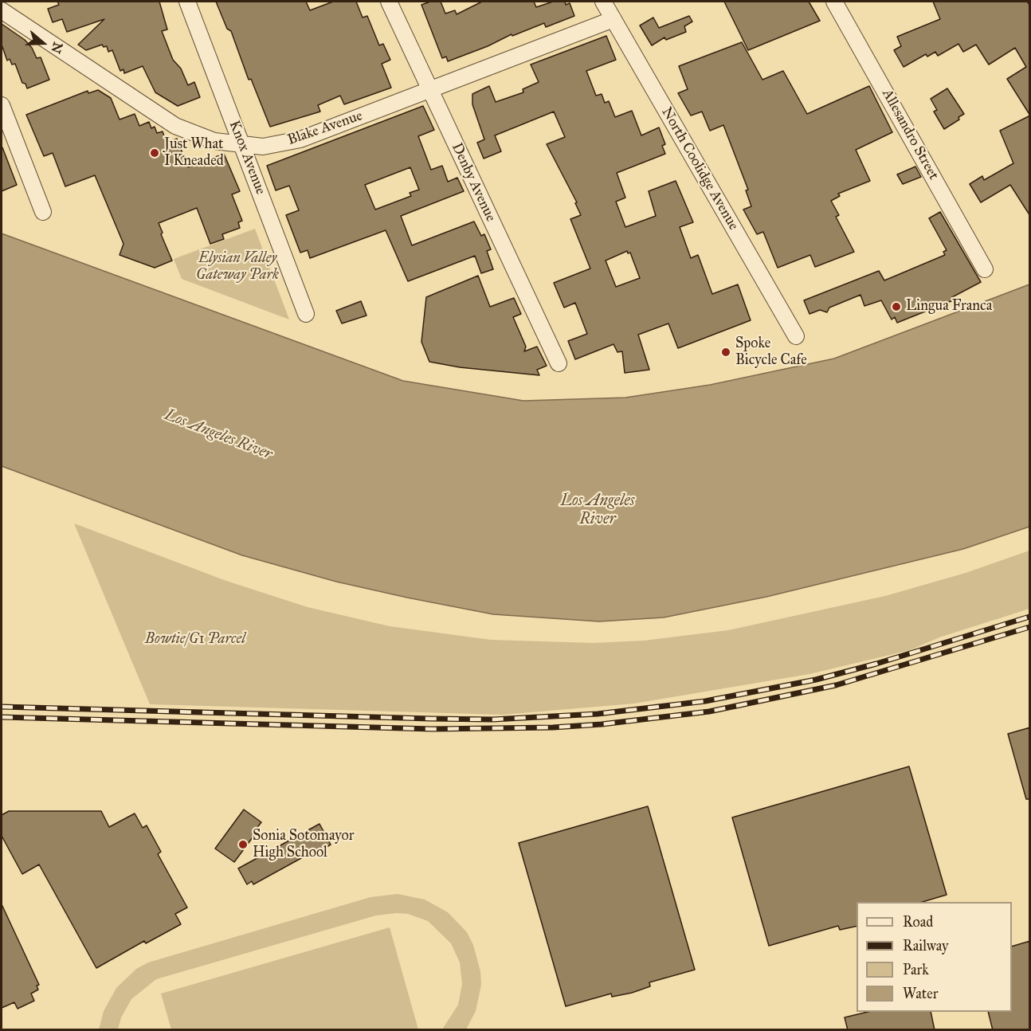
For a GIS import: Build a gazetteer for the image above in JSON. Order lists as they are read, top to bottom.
{
  "streets": {
    "street": [
      "Blake Avenue",
      "Allesandro Street",
      "Knox Avenue",
      "North Coolidge Avenue",
      "Denby Avenue"
    ]
  },
  "crossings": [
    ["Blake Avenue", "Knox Avenue"],
    ["Blake Avenue", "North Coolidge Avenue"],
    ["Blake Avenue", "Denby Avenue"]
  ],
  "water": ["Los Angeles River"],
  "parks": ["Elysian Valley Gateway Park", "Bowtie/G1 Parcel"],
  "places": [
    "Just What I Kneaded",
    "Lingua Franca",
    "Spoke Bicycle Cafe",
    "Sonia Sotomayor High School"
  ],
  "legend": [
    "Road",
    "Railway",
    "Park",
    "Water"
  ],
  "north": "right"
}
